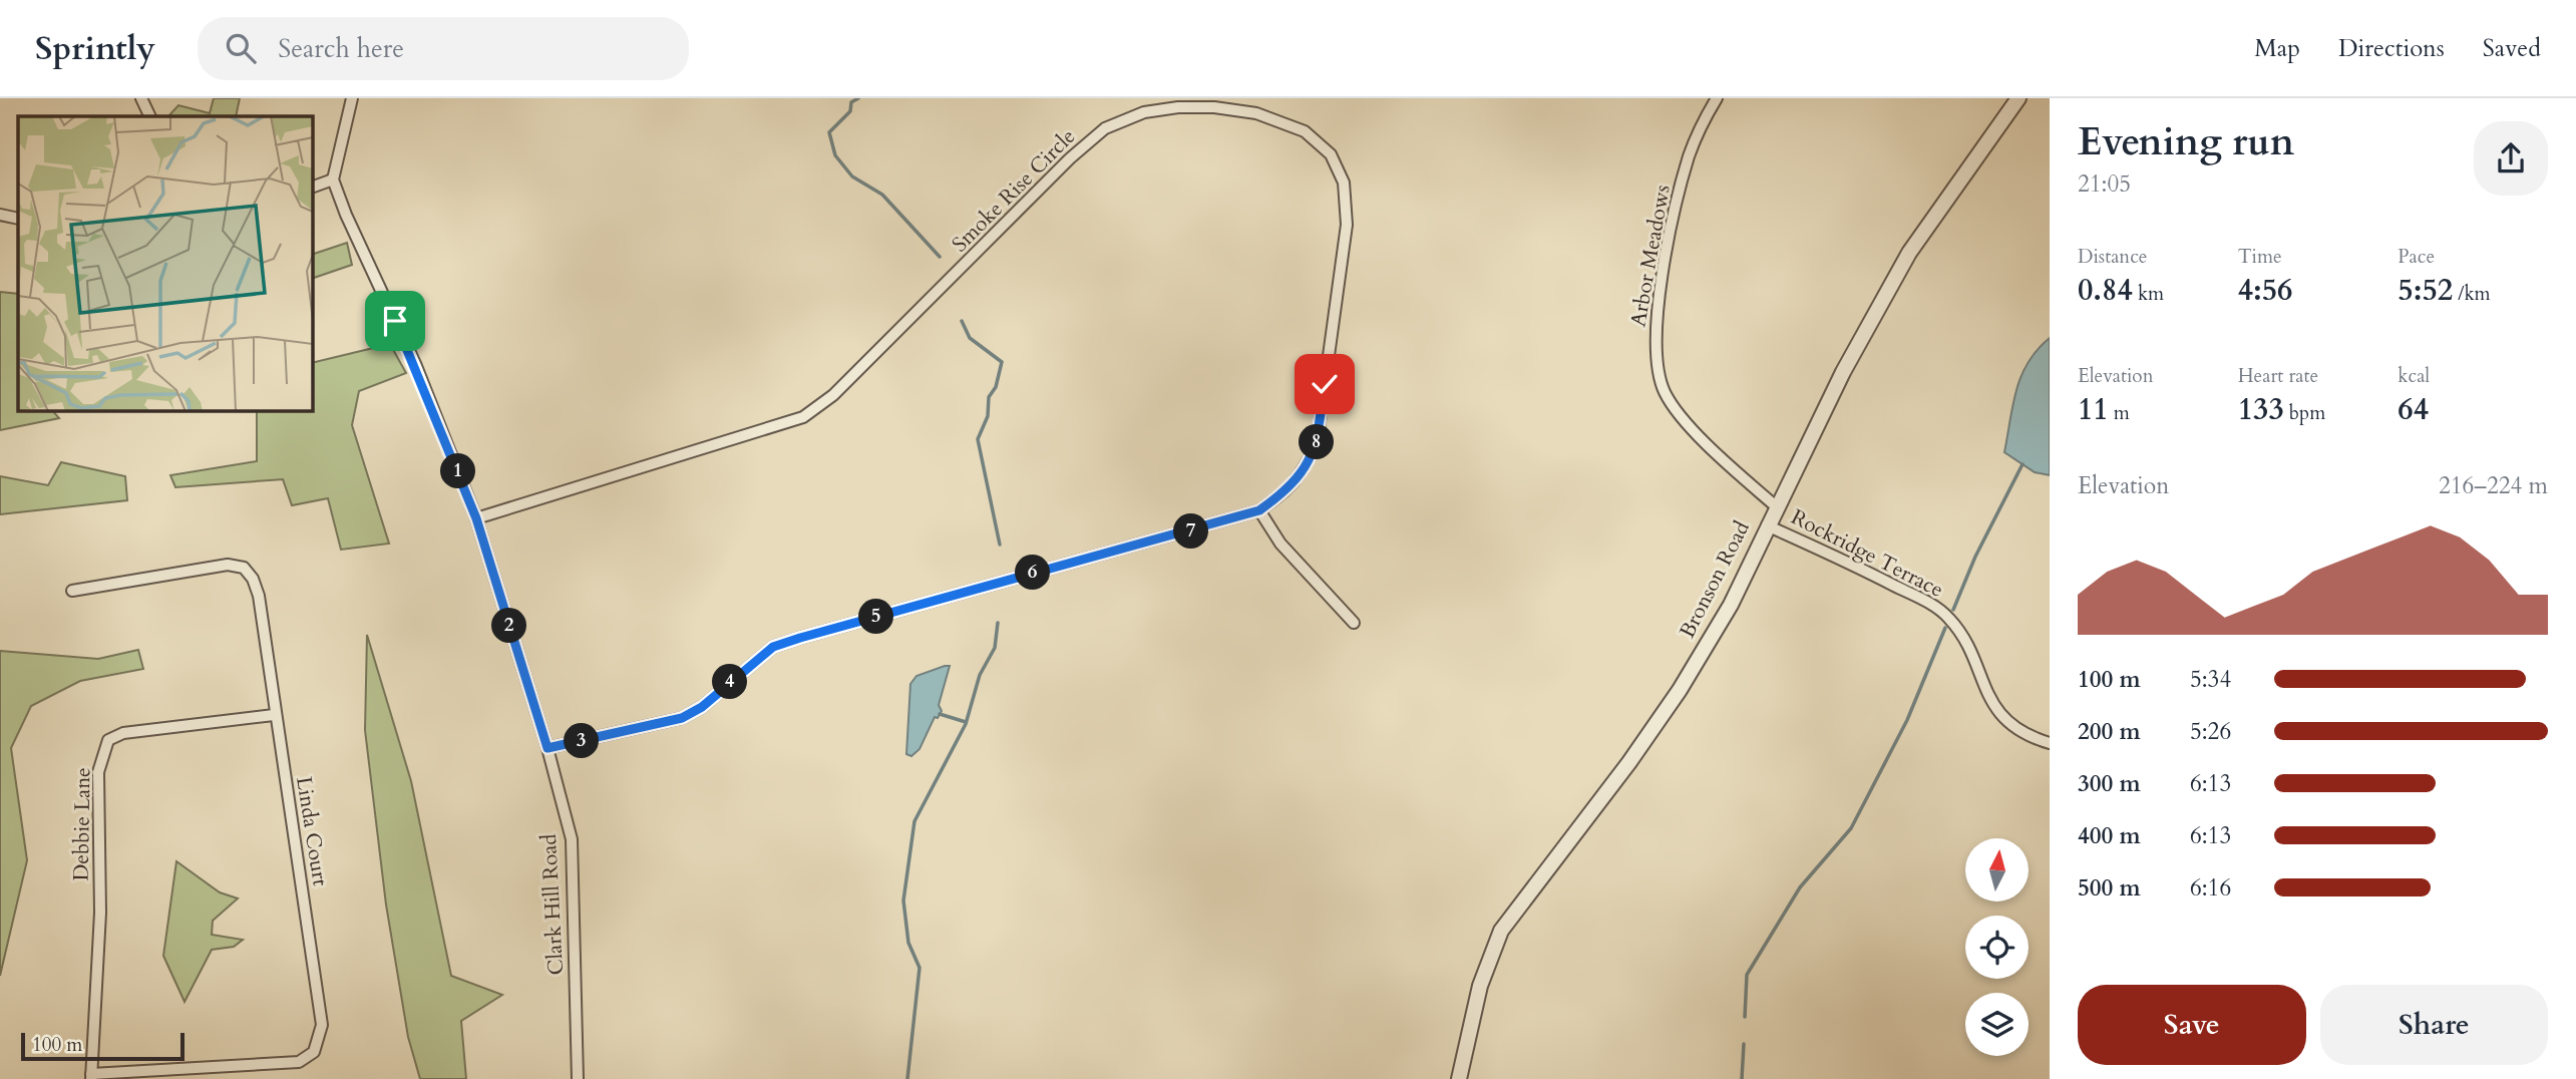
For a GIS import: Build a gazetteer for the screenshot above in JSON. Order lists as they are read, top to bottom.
{
  "streets": {
    "street": [
      "Smoke Rise Circle",
      "Arbor Meadows",
      "Rockridge Terrace",
      "Bronson Road",
      "Debbie Lane",
      "Linda Court",
      "Clark Hill Road"
    ]
  },
  "crossings": [
    ["Smoke Rise Circle", "Clark Hill Road"],
    ["Arbor Meadows", "Bronson Road"],
    ["Rockridge Terrace", "Bronson Road"],
    ["Debbie Lane", "Linda Court"]
  ],
  "scale_bar": "100 m",
  "north": "top",
  "page": {
    "header": "Sprintly",
    "search": "Search here",
    "nav": ["Map", "Directions", "Saved"],
    "heading": ["Evening run", "21:05"],
    "stats": [
      ["Distance", "0.84 km"],
      ["Time", "4:56"],
      ["Pace", "5:52 /km"],
      ["Elevation", "11 m"],
      ["Heart rate", "133 bpm"],
      ["kcal", "64"]
    ],
    "pins": [
      "8",
      "1",
      "7",
      "6",
      "5",
      "2",
      "4",
      "3"
    ],
    "chart": ["Elevation", "216–224 m"],
    "list": [
      {
        "name": "100 m",
        "note": "5:34"
      },
      {
        "name": "200 m",
        "note": "5:26"
      },
      {
        "name": "300 m",
        "note": "6:13"
      },
      {
        "name": "400 m",
        "note": "6:13"
      },
      {
        "name": "500 m",
        "note": "6:16"
      }
    ],
    "buttons": ["Save", "Share"],
    "scale": "100 m"
  }
}
